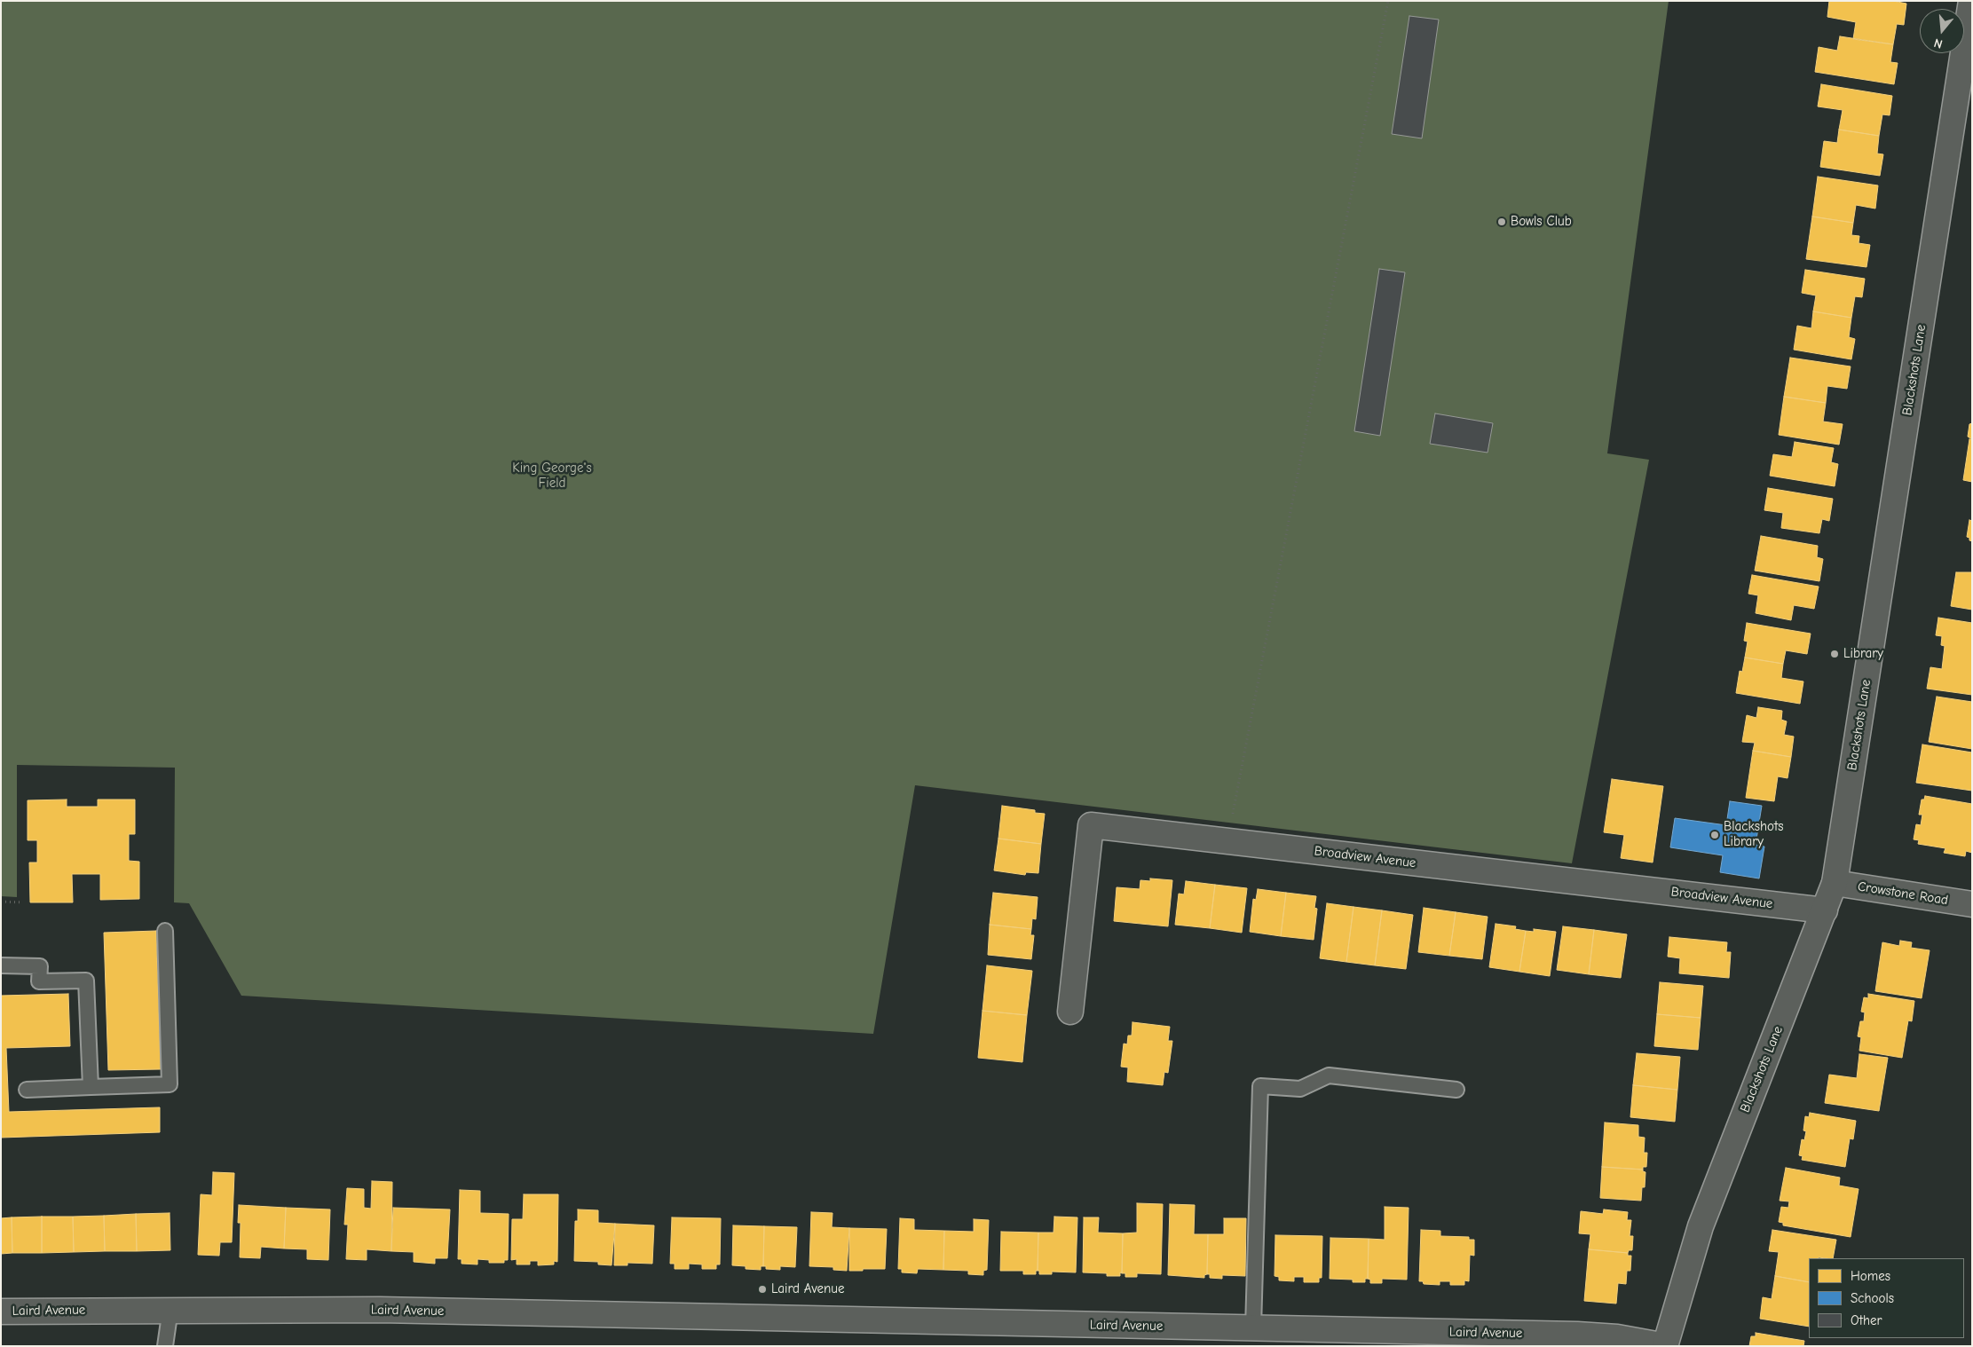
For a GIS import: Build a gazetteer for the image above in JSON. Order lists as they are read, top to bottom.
{
  "streets": {
    "street": [
      "Blackshots Lane",
      "Broadview Avenue",
      "Crowstone Road",
      "Laird Avenue"
    ]
  },
  "crossings": [
    ["Blackshots Lane", "Broadview Avenue"],
    ["Blackshots Lane", "Crowstone Road"],
    ["Blackshots Lane", "Laird Avenue"]
  ],
  "parks": ["King George's Field"],
  "places": [
    "Bowls Club",
    "Library",
    "Blackshots Library",
    "Laird Avenue"
  ],
  "legend": ["Homes", "Schools", "Other"],
  "north": "bottom"
}
